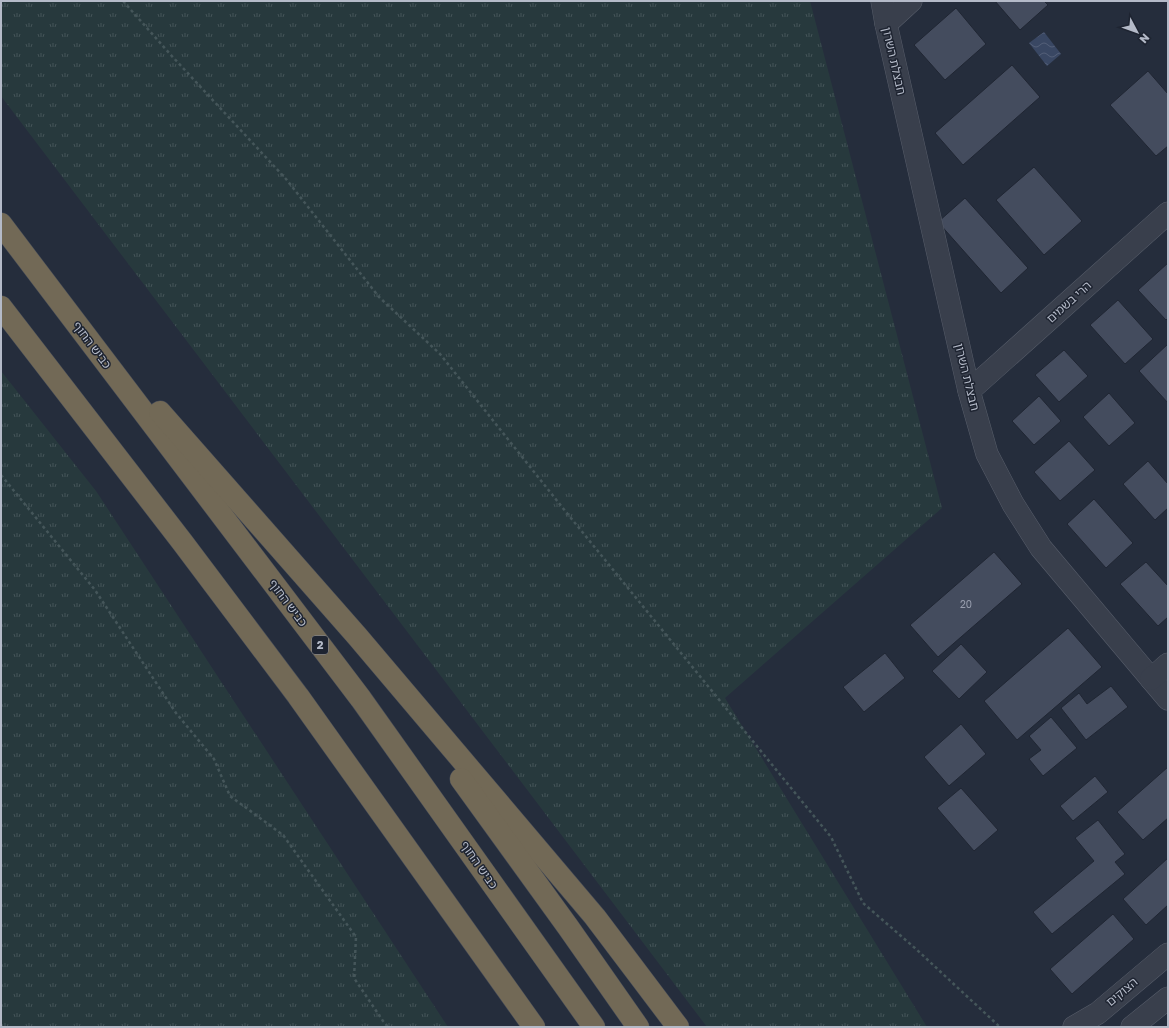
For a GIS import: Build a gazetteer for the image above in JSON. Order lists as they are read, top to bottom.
{
  "streets": {
    "highway": ["כביש החוף", "2"],
    "street": ["חבצלת השרון", "הרי בשמים", "הצוקים"]
  },
  "crossings": [
    ["חבצלת השרון", "הרי בשמים"]
  ],
  "house_numbers": ["20"],
  "north": "bottom right"
}
